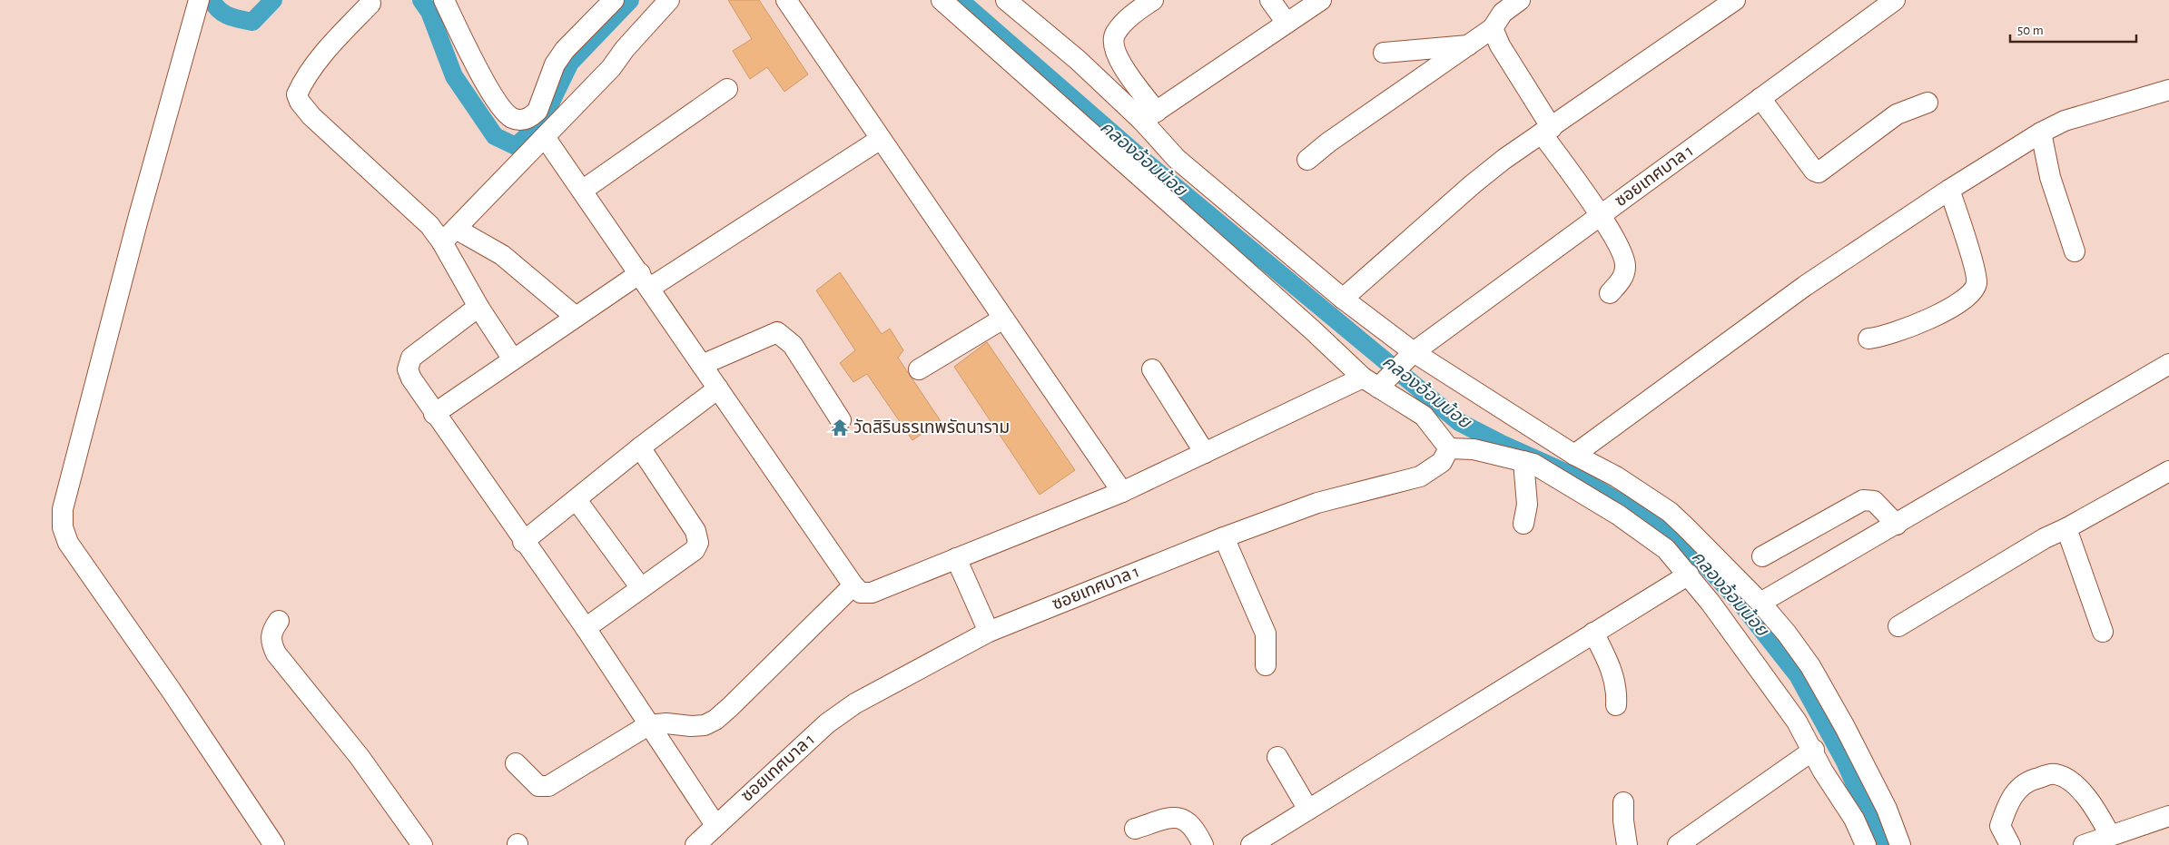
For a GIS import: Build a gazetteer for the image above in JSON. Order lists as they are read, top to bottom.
{
  "streets": {
    "street": ["ซอยเทศบาล 1"]
  },
  "water": ["คลองอ้อมน้อย"],
  "places": {
    "temple": ["วัดสิรินธรเทพรัตนาราม"]
  },
  "scale_bar": "50 m"
}
